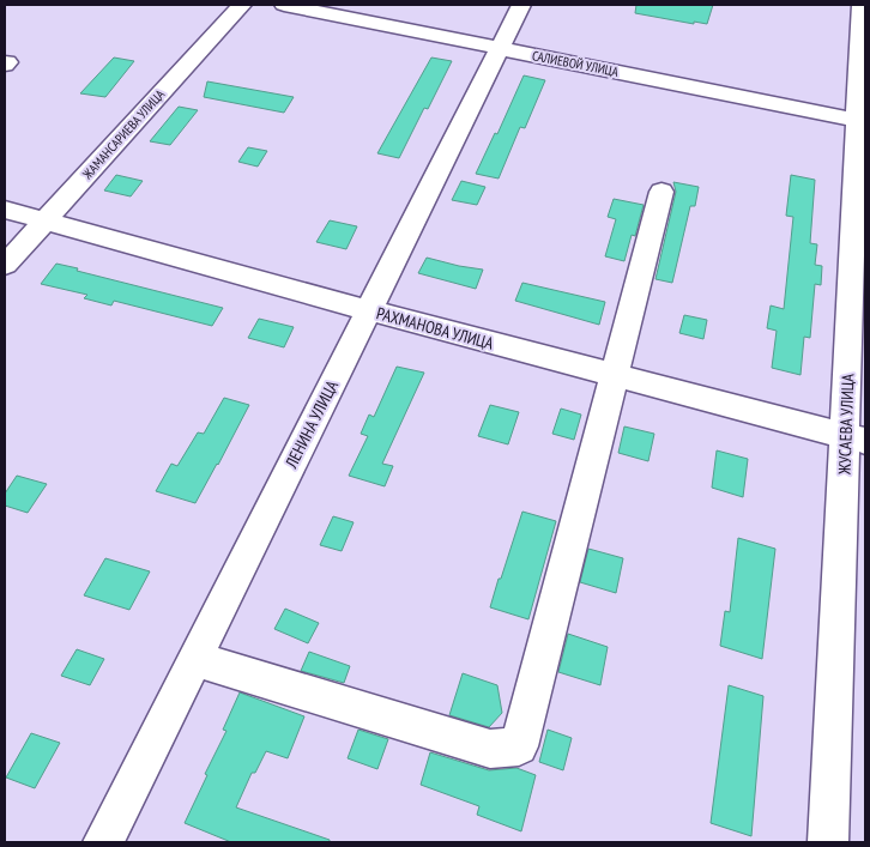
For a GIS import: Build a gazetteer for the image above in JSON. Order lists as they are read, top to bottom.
{
  "streets": {
    "street": [
      "САЛИЕВОЙ УЛИЦА",
      "ЖАМАНСАРИЕВА УЛИЦА",
      "РАХМАНОВА УЛИЦА",
      "ЛЕНИНА УЛИЦА",
      "ЖУСАЕВА УЛИЦА"
    ]
  },
  "crossings": [
    ["САЛИЕВОЙ УЛИЦА", "ЛЕНИНА УЛИЦА"],
    ["САЛИЕВОЙ УЛИЦА", "ЖУСАЕВА УЛИЦА"],
    ["ЖАМАНСАРИЕВА УЛИЦА", "РАХМАНОВА УЛИЦА"],
    ["РАХМАНОВА УЛИЦА", "ЛЕНИНА УЛИЦА"],
    ["РАХМАНОВА УЛИЦА", "ЖУСАЕВА УЛИЦА"]
  ]
}
